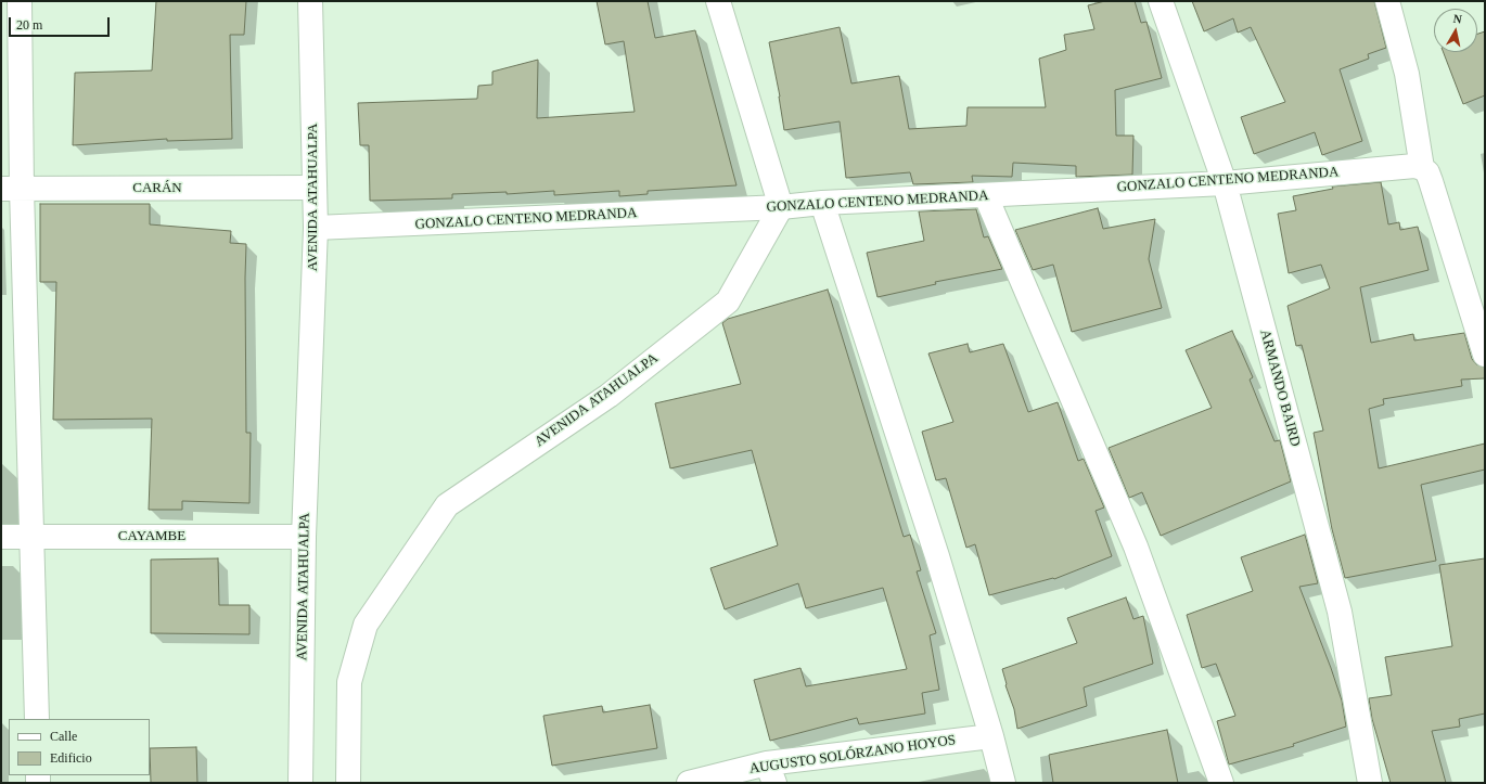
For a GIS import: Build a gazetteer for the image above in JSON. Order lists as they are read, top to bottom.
{
  "streets": {
    "main road": [
      "GONZALO CENTENO MEDRANDA",
      "CARÁN",
      "AVENIDA ATAHUALPA",
      "ARMANDO BAIRD",
      "CAYAMBE",
      "AUGUSTO SOLÓRZANO HOYOS"
    ]
  },
  "crossings": [
    ["GONZALO CENTENO MEDRANDA", "AVENIDA ATAHUALPA"],
    ["GONZALO CENTENO MEDRANDA", "ARMANDO BAIRD"],
    ["CARÁN", "AVENIDA ATAHUALPA"],
    ["AVENIDA ATAHUALPA", "CAYAMBE"]
  ],
  "legend": ["Calle", "Edificio"],
  "scale_bar": "20 m",
  "north": "top"
}
